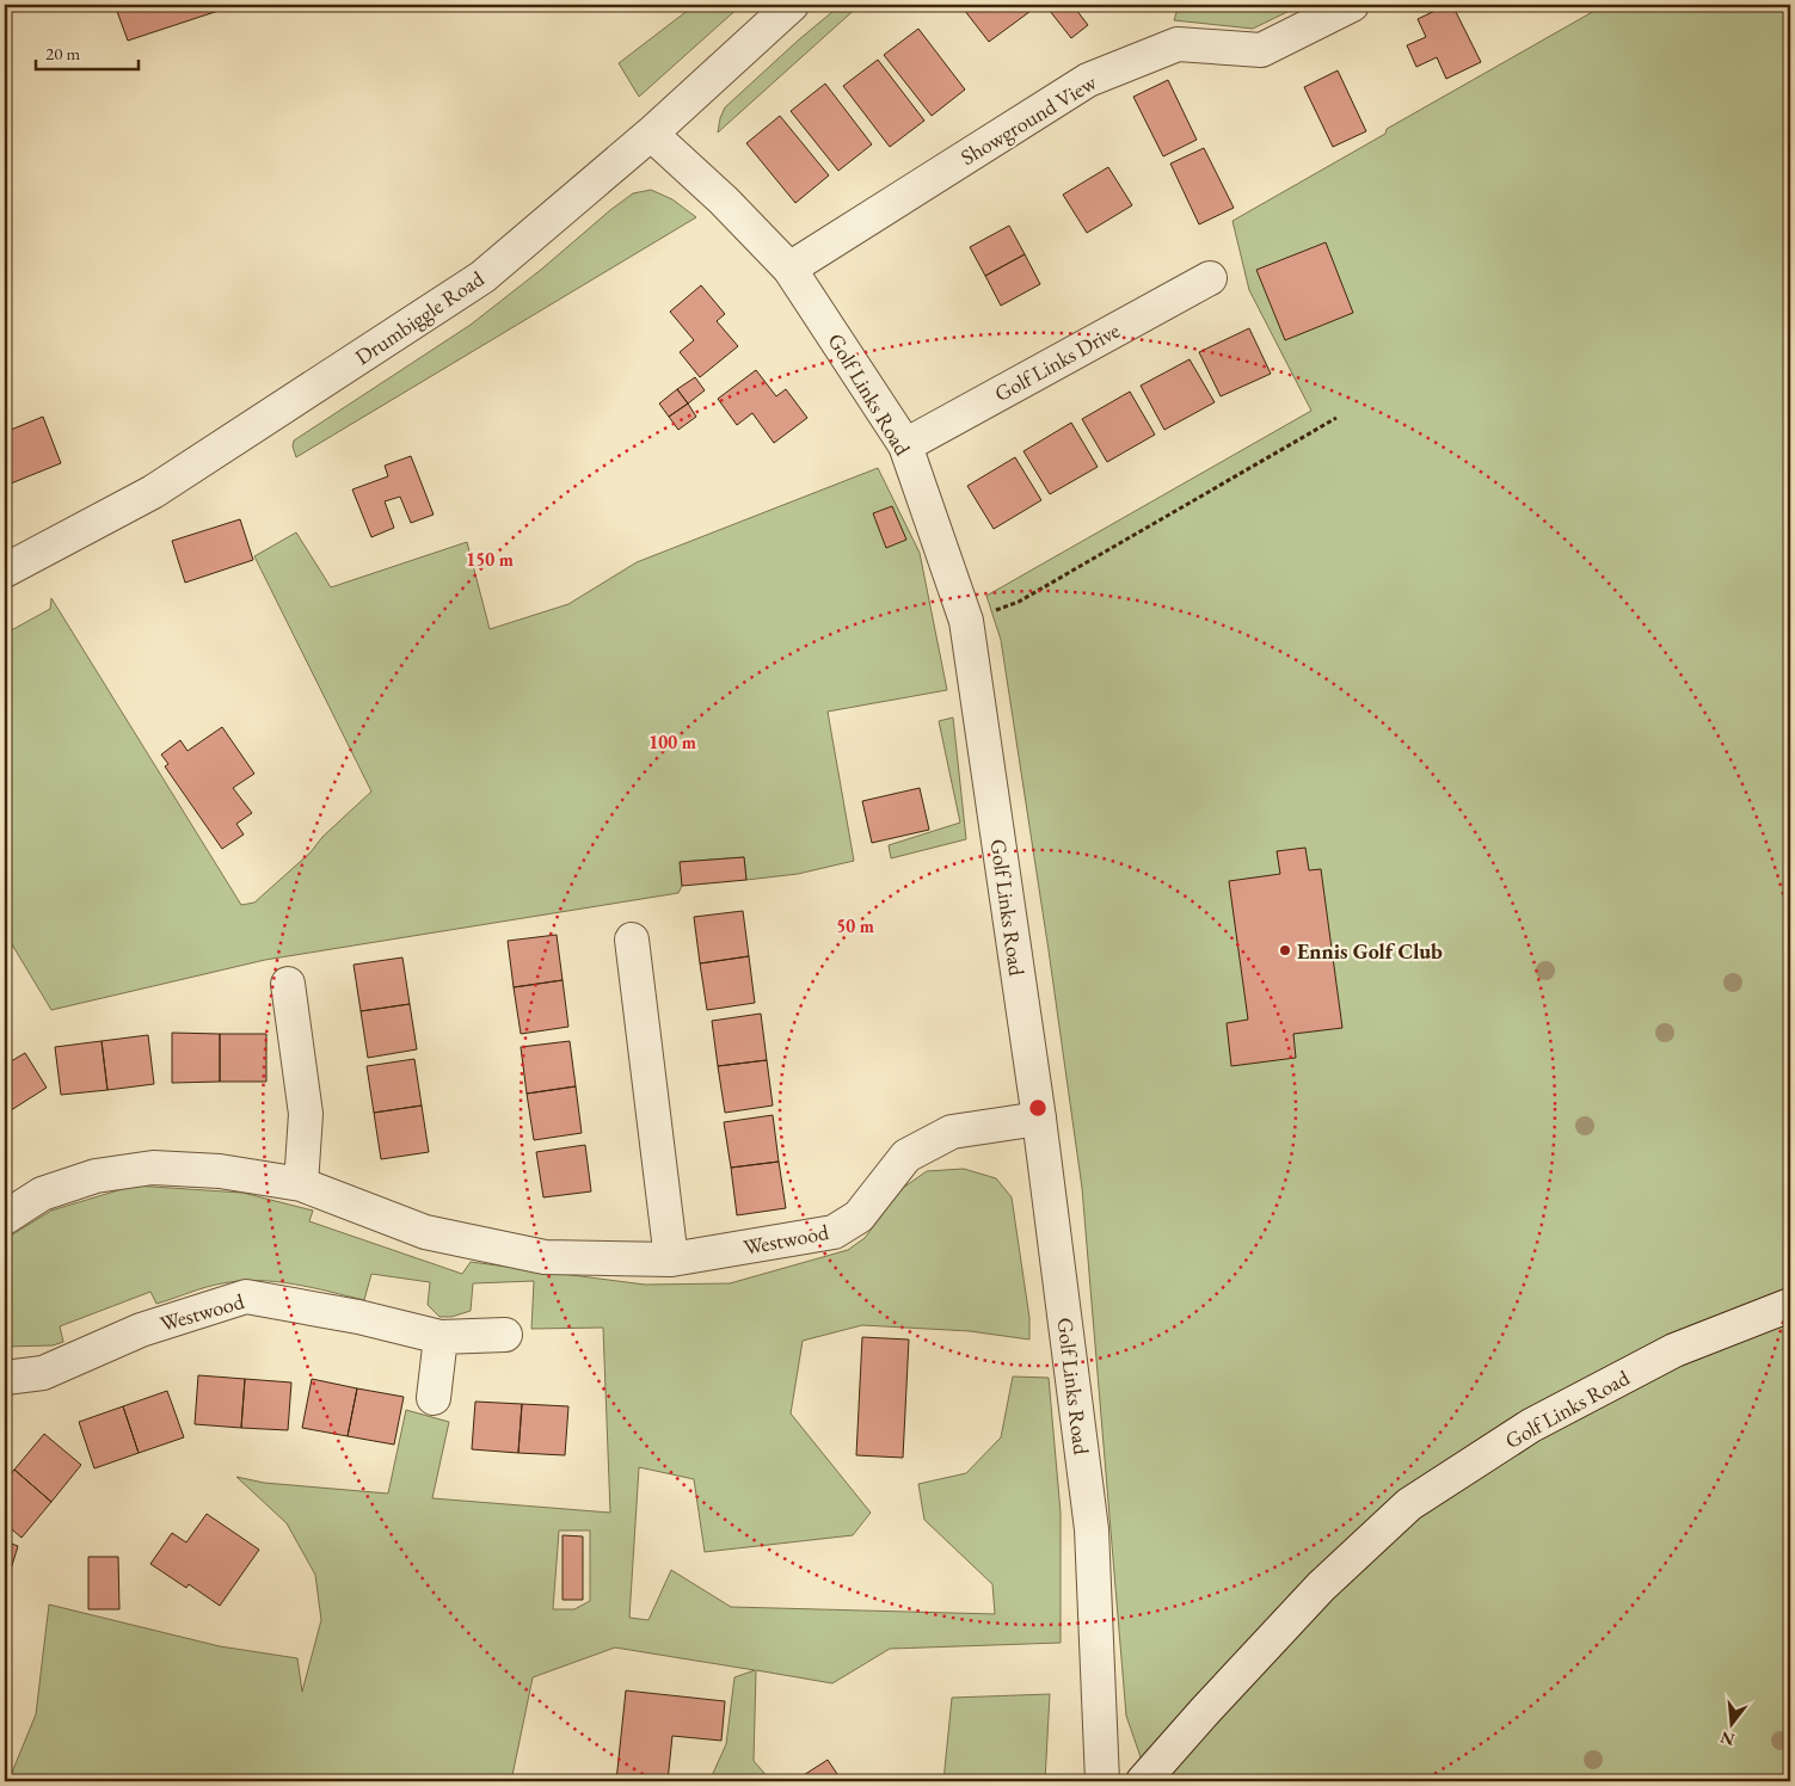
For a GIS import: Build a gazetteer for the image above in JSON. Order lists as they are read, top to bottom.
{
  "streets": {
    "street": [
      "Showground View",
      "Drumbiggle Road",
      "Golf Links Drive",
      "Golf Links Road",
      "Westwood"
    ]
  },
  "crossings": [
    ["Showground View", "Golf Links Road"],
    ["Drumbiggle Road", "Golf Links Road"],
    ["Golf Links Drive", "Golf Links Road"],
    ["Golf Links Road", "Westwood"]
  ],
  "places": ["Ennis Golf Club"],
  "scale_bar": "20 m",
  "north": "bottom",
  "rings": ["150 m", "100 m", "50 m"]
}
